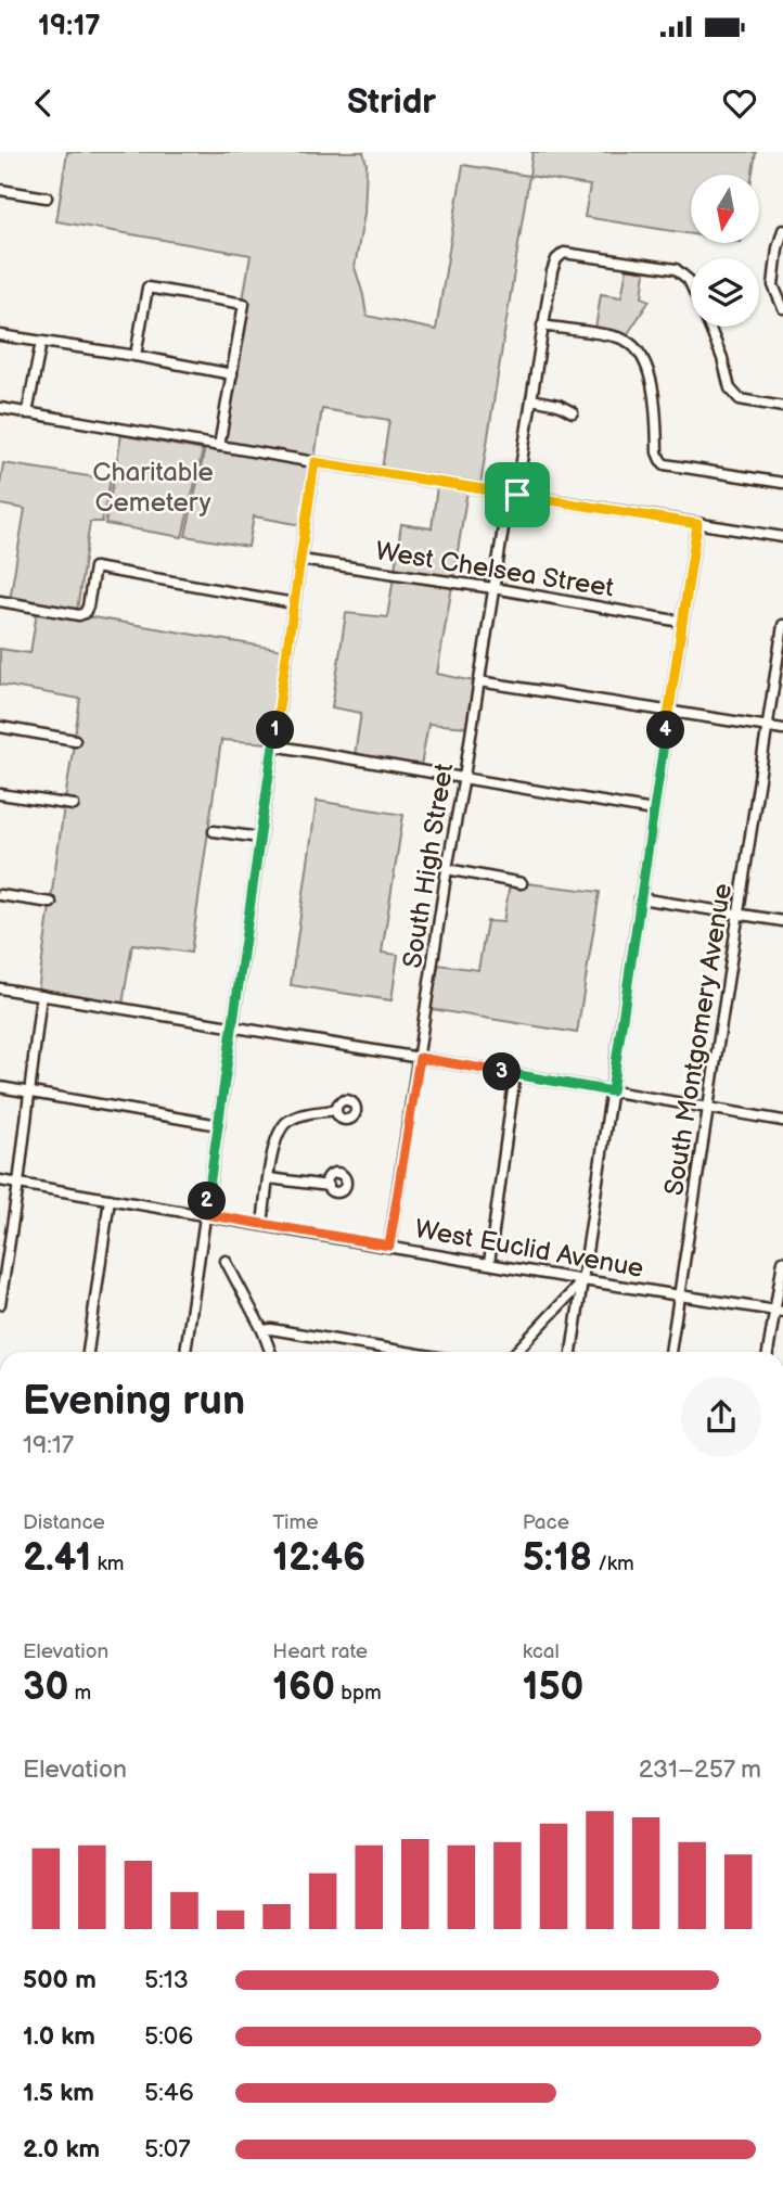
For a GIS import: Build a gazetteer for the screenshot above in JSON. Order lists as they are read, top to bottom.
{
  "streets": {
    "street": [
      "West Chelsea Street",
      "South High Street",
      "South Montgomery Avenue",
      "West Euclid Avenue"
    ]
  },
  "crossings": [
    ["West Chelsea Street", "South High Street"],
    ["South High Street", "West Euclid Avenue"],
    ["South Montgomery Avenue", "West Euclid Avenue"]
  ],
  "parks": ["Charitable Cemetery"],
  "north": "bottom",
  "page": {
    "status": "19:17",
    "header": "Stridr",
    "pins": [
      "1",
      "4",
      "3",
      "2"
    ],
    "heading": ["Evening run", "19:17"],
    "stats": [
      ["Distance", "2.41 km"],
      ["Time", "12:46"],
      ["Pace", "5:18 /km"],
      ["Elevation", "30 m"],
      ["Heart rate", "160 bpm"],
      ["kcal", "150"]
    ],
    "chart": ["Elevation", "231–257 m"],
    "list": [
      {
        "name": "500 m",
        "note": "5:13"
      },
      {
        "name": "1.0 km",
        "note": "5:06"
      },
      {
        "name": "1.5 km",
        "note": "5:46"
      },
      {
        "name": "2.0 km",
        "note": "5:07"
      }
    ]
  }
}
